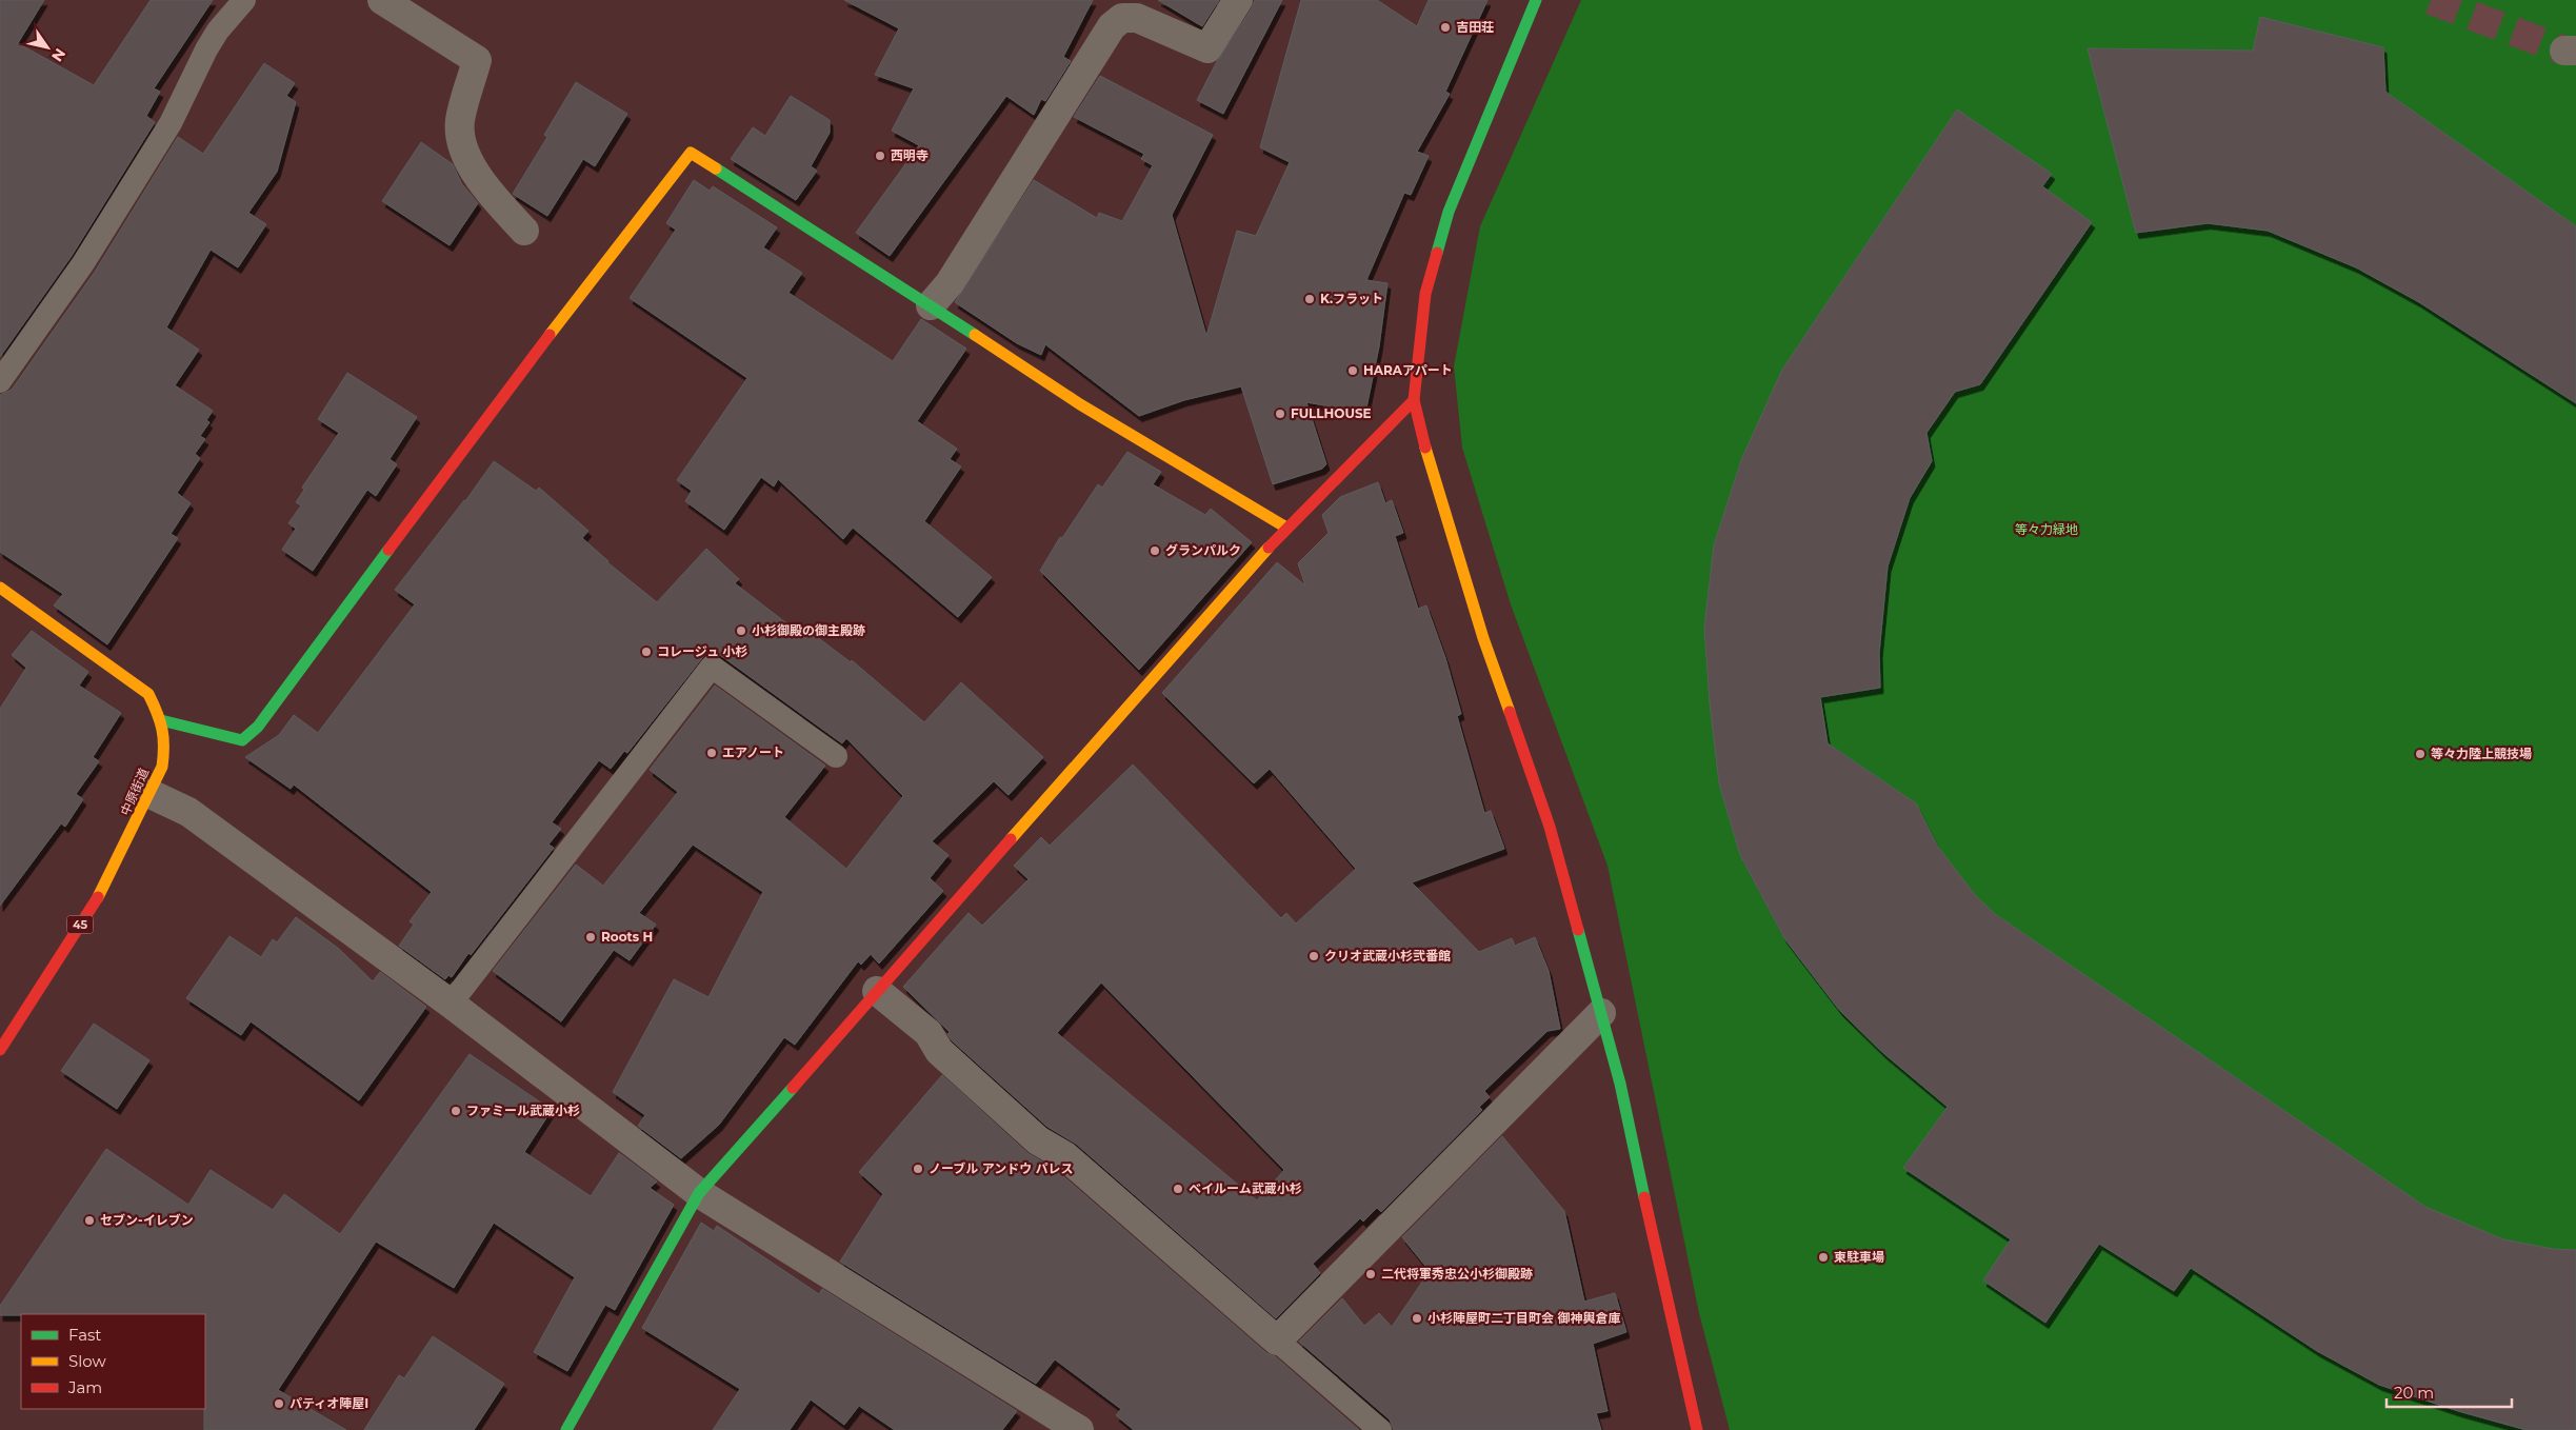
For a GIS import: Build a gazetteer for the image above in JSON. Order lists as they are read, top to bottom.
{
  "streets": {
    "street": ["中原街道", "45"]
  },
  "parks": ["等々力緑地"],
  "places": [
    "吉田荘",
    "西明寺",
    "K.フラット",
    "HARAアパート",
    "FULLHOUSE",
    "グランパルク",
    "小杉御殿の御主殿跡",
    "コレージュ 小杉",
    "エアノート",
    "等々力陸上競技場",
    "Roots H",
    "クリオ武蔵小杉弐番館",
    "ファミール武蔵小杉",
    "ノーブル アンドウ パレス",
    "ベイルーム武蔵小杉",
    "セブン-イレブン",
    "東駐車場",
    "二代将軍秀忠公小杉御殿跡",
    "小杉陣屋町二丁目町会 御神輿倉庫",
    "パティオ陣屋I"
  ],
  "legend": ["Fast", "Slow", "Jam"],
  "scale_bar": "20 m",
  "north": "bottom right"
}
